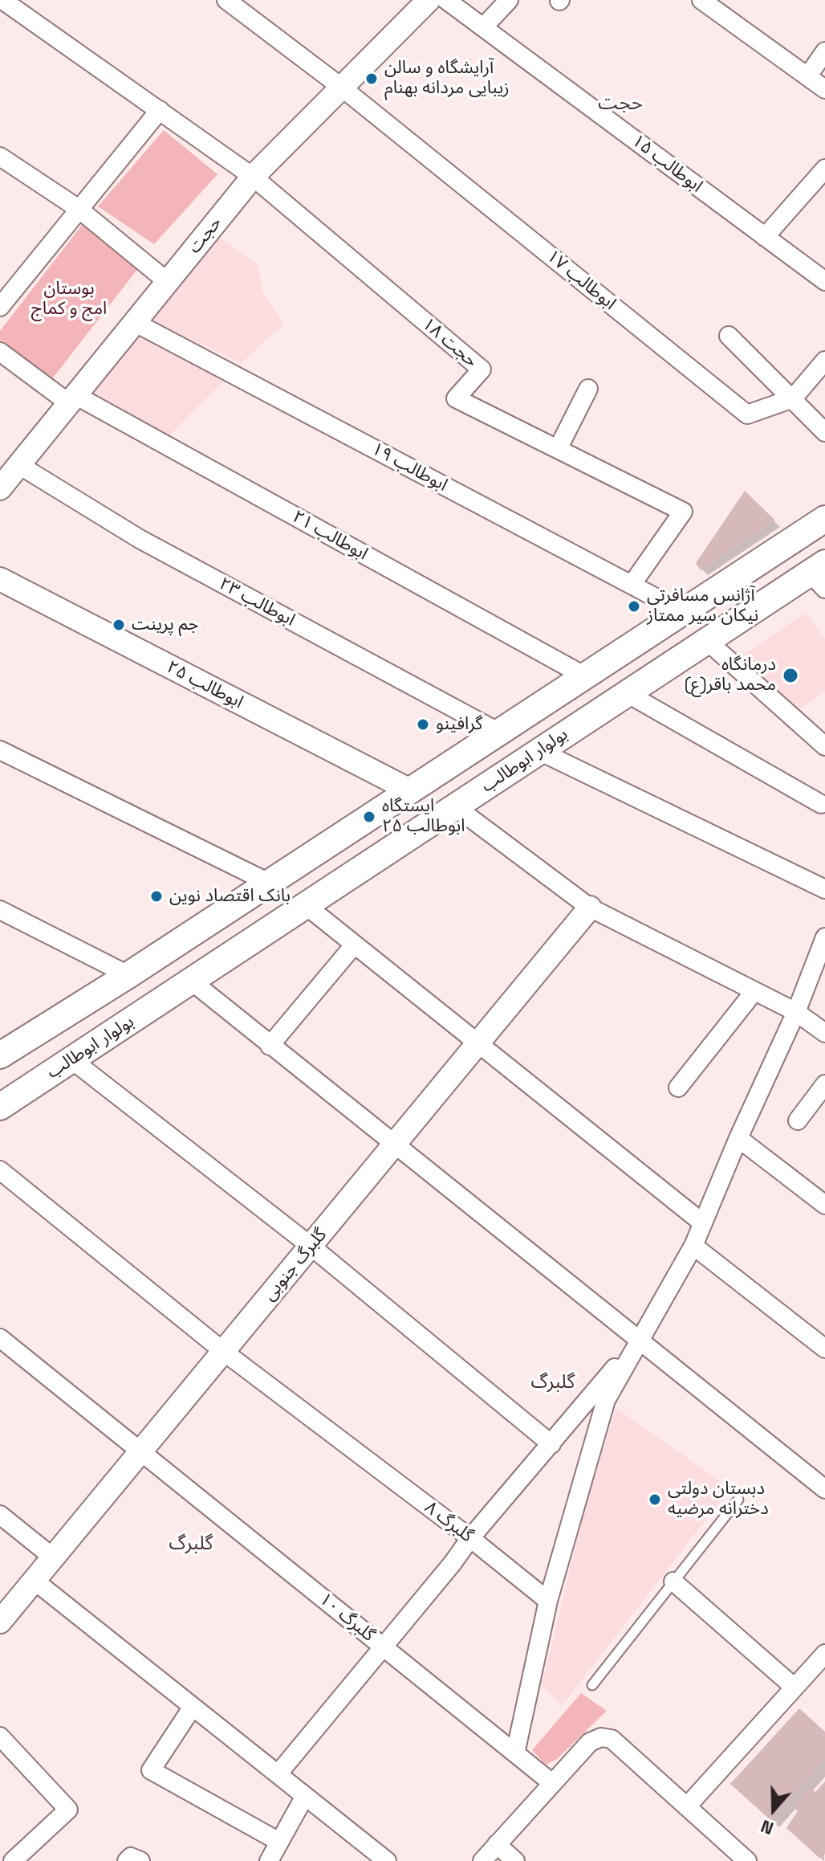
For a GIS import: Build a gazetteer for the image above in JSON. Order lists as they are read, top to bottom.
{
  "streets": {
    "main road": ["بولوار ابوطالب"],
    "street": [
      "ابوطالب ۱۵",
      "حجت",
      "ابوطالب ۱۷",
      "حجت ۱۸",
      "ابوطالب ۱۹",
      "ابوطالب ۲۱",
      "ابوطالب ۲۳",
      "ابوطالب ۲۵",
      "گلبرگ جنوبی",
      "گلبرگ ۸",
      "گلبرگ ۱۰"
    ]
  },
  "crossings": [
    ["حجت", "ابوطالب ۱۷"],
    ["حجت", "حجت ۱۸"],
    ["حجت", "ابوطالب ۱۹"],
    ["حجت", "ابوطالب ۲۱"],
    ["حجت", "ابوطالب ۲۳"],
    ["حجت ۱۸", "ابوطالب ۱۹"],
    ["گلبرگ جنوبی", "گلبرگ ۸"],
    ["گلبرگ جنوبی", "گلبرگ ۱۰"]
  ],
  "districts": ["حجت", "گلبرگ", "گلبرگ"],
  "parks": ["بوستان امج و کماج"],
  "places": [
    "آرایشگاه و سالن زیبایی مردانه بهنام",
    "آژانس مسافرتی نیکان سیر ممتاز",
    "جم پرینت",
    "درمانگاه محمد باقر(ع)",
    "گرافینو",
    "ایستگاه ابوطالب ۲۵",
    "بانک اقتصاد نوین",
    "دبستان دولتی دخترانه مرضیه"
  ],
  "north": "bottom"
}
